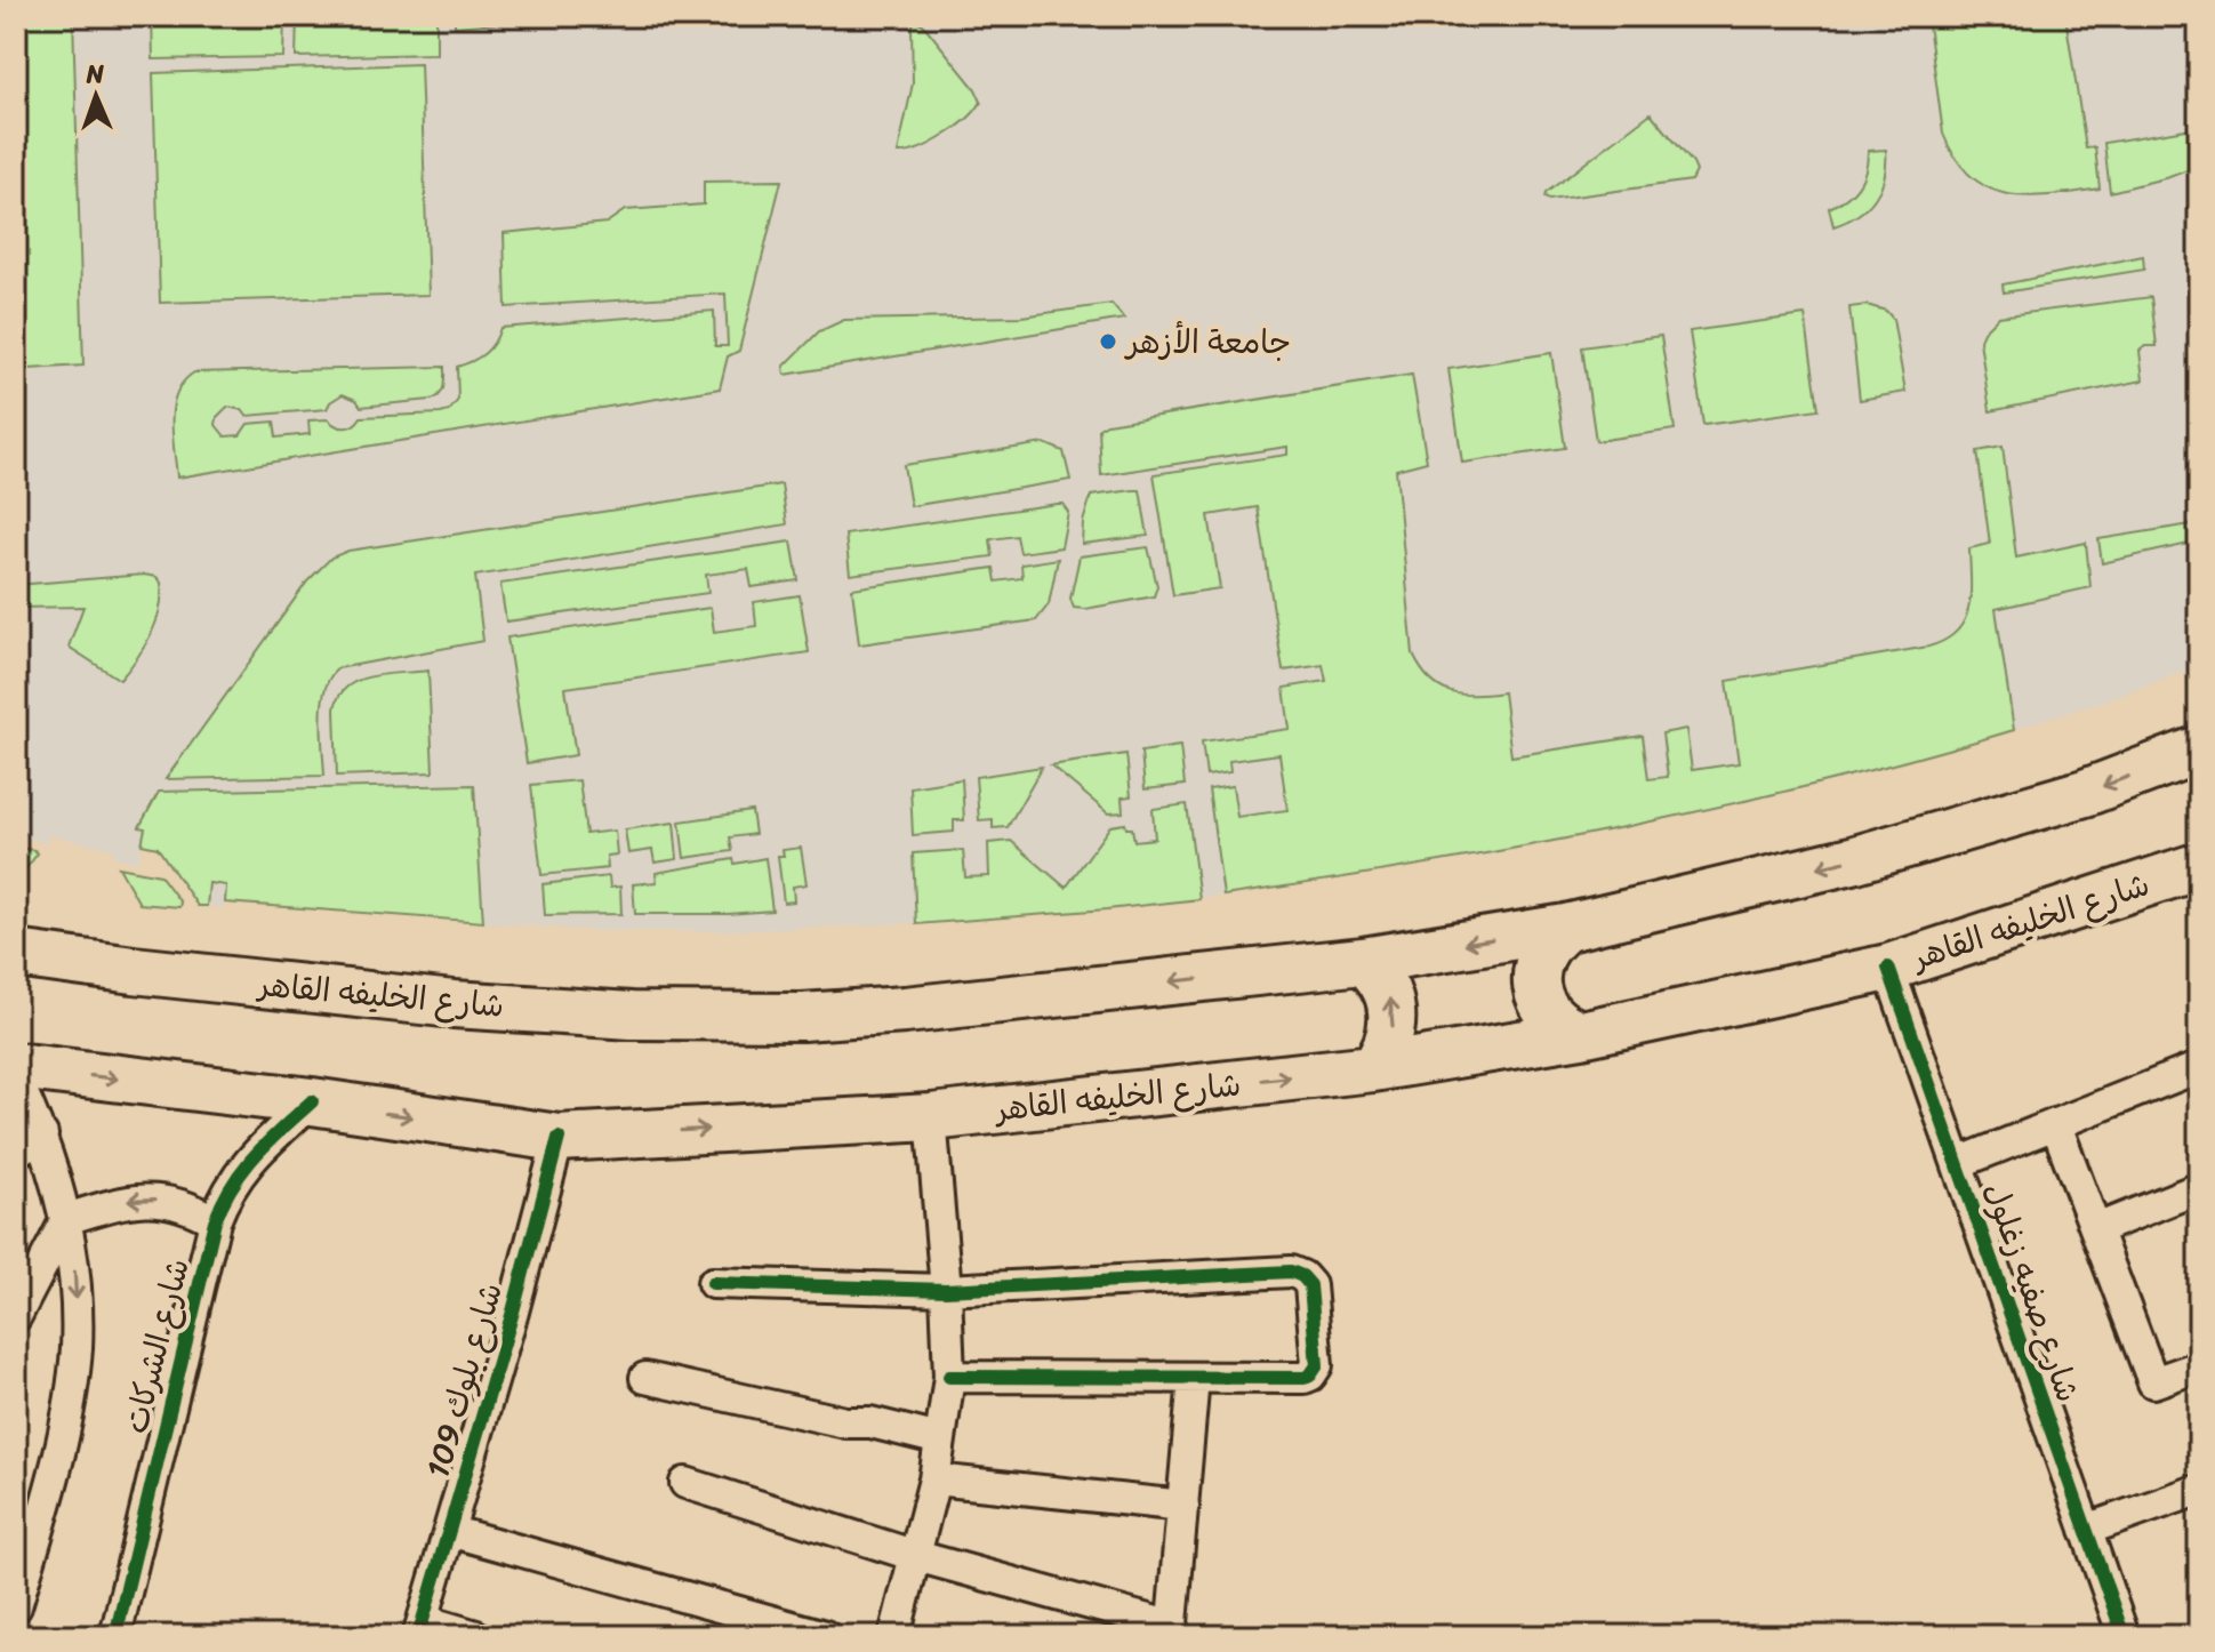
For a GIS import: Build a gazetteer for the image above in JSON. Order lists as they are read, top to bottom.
{
  "streets": {
    "main road": ["شارع الخليفه القاهر"],
    "street": ["شارع صفيه زغلول", "شارع الشركات", "شارع بلوك 109"]
  },
  "crossings": [
    ["شارع الخليفه القاهر", "شارع صفيه زغلول"],
    ["شارع الخليفه القاهر", "شارع الشركات"],
    ["شارع الخليفه القاهر", "شارع بلوك 109"]
  ],
  "places": ["جامعة الأزهر"],
  "north": "top"
}
